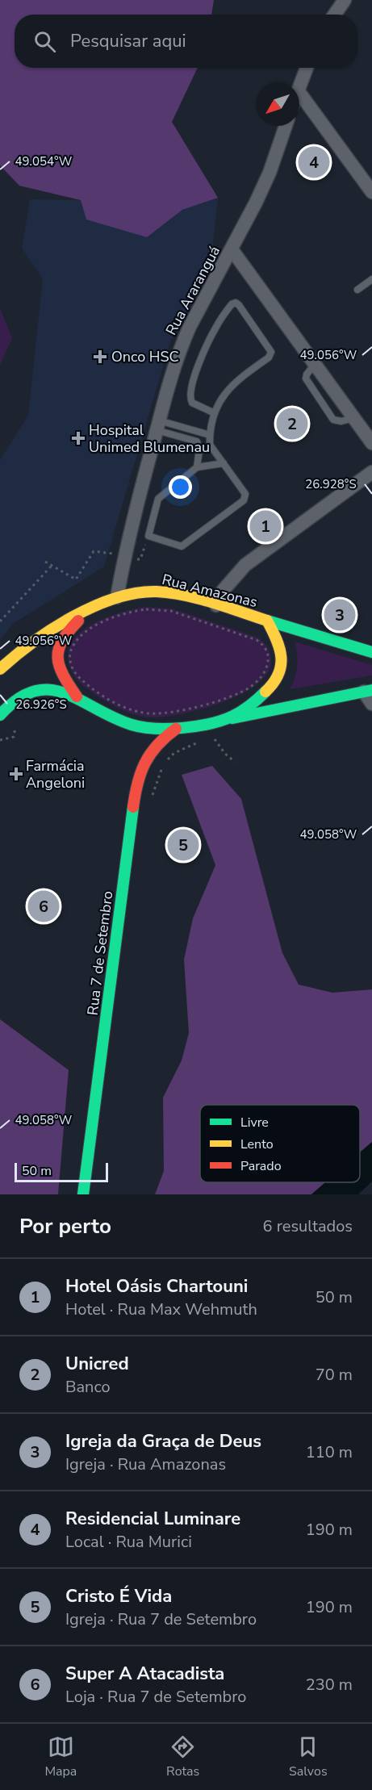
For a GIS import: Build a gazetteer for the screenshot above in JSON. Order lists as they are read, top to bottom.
{
  "streets": {
    "main road": ["Rua Amazonas", "Rua 7 de Setembro"],
    "street": ["Rua Araranguá"]
  },
  "crossings": [
    ["Rua Araranguá", "Rua Amazonas"]
  ],
  "places": {
    "health": ["Onco HSC", "Hospital Unimed Blumenau", "Farmácia Angeloni"]
  },
  "legend": ["Livre", "Lento", "Parado"],
  "scale_bar": "50 m",
  "north": "bottom left",
  "page": {
    "search": "Pesquisar aqui",
    "pins": [
      "4",
      "2",
      "1",
      "3",
      "5",
      "6"
    ],
    "scale": "50 m",
    "heading": ["Por perto", "6 resultados"],
    "list": [
      {
        "mark": "1",
        "name": "Hotel Oásis Chartouni",
        "note": "Hotel · Rua Max Wehmuth",
        "value": "50 m"
      },
      {
        "mark": "2",
        "name": "Unicred",
        "note": "Banco",
        "value": "70 m"
      },
      {
        "mark": "3",
        "name": "Igreja da Graça de Deus",
        "note": "Igreja · Rua Amazonas",
        "value": "110 m"
      },
      {
        "mark": "4",
        "name": "Residencial Luminare",
        "note": "Local · Rua Murici",
        "value": "190 m"
      },
      {
        "mark": "5",
        "name": "Cristo É Vida",
        "note": "Igreja · Rua 7 de Setembro",
        "value": "190 m"
      },
      {
        "mark": "6",
        "name": "Super A Atacadista",
        "note": "Loja · Rua 7 de Setembro",
        "value": "230 m"
      }
    ],
    "nav": ["Mapa", "Rotas", "Salvos"]
  },
  "coordinates": [
    "49.054°W",
    "49.056°W",
    "26.928°S",
    "26.926°S",
    "49.058°W"
  ]
}
